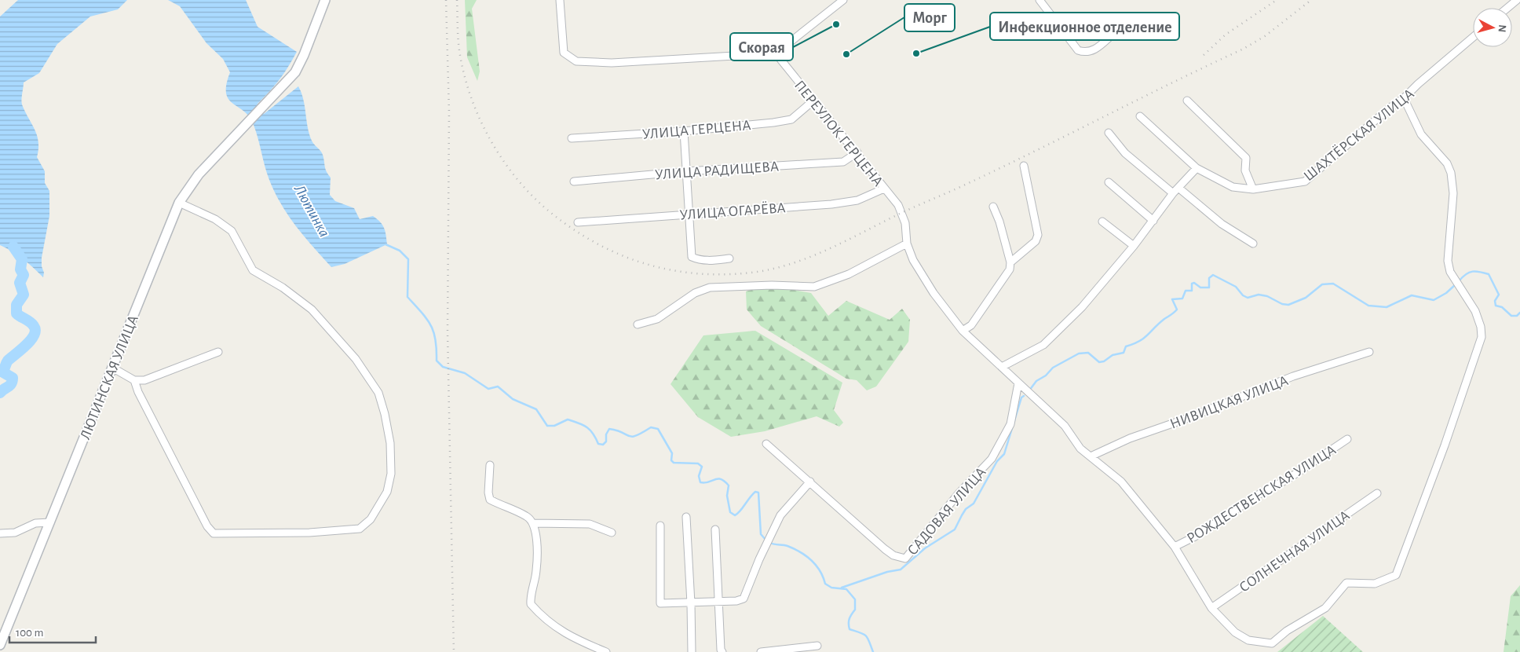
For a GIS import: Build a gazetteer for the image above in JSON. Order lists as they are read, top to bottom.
{
  "streets": {
    "main road": ["ЛЮТИНСКАЯ УЛИЦА"],
    "street": [
      "УЛИЦА ГЕРЦЕНА",
      "ПЕРЕУЛОК ГЕРЦЕНА",
      "ШАХТЁРСКАЯ УЛИЦА",
      "УЛИЦА РАДИЩЕВА",
      "УЛИЦА ОГАРЁВА",
      "НИВИЦКАЯ УЛИЦА",
      "РОЖДЕСТВЕНСКАЯ УЛИЦА",
      "САДОВАЯ УЛИЦА",
      "СОЛНЕЧНАЯ УЛИЦА"
    ]
  },
  "crossings": [
    ["УЛИЦА ГЕРЦЕНА", "ПЕРЕУЛОК ГЕРЦЕНА"],
    ["ПЕРЕУЛОК ГЕРЦЕНА", "УЛИЦА РАДИЩЕВА"],
    ["ПЕРЕУЛОК ГЕРЦЕНА", "УЛИЦА ОГАРЁВА"]
  ],
  "water": ["Лютинка"],
  "places": ["Скорая", "Инфекционное отделение", "Морг"],
  "scale_bar": "100 m",
  "north": "right"
}
